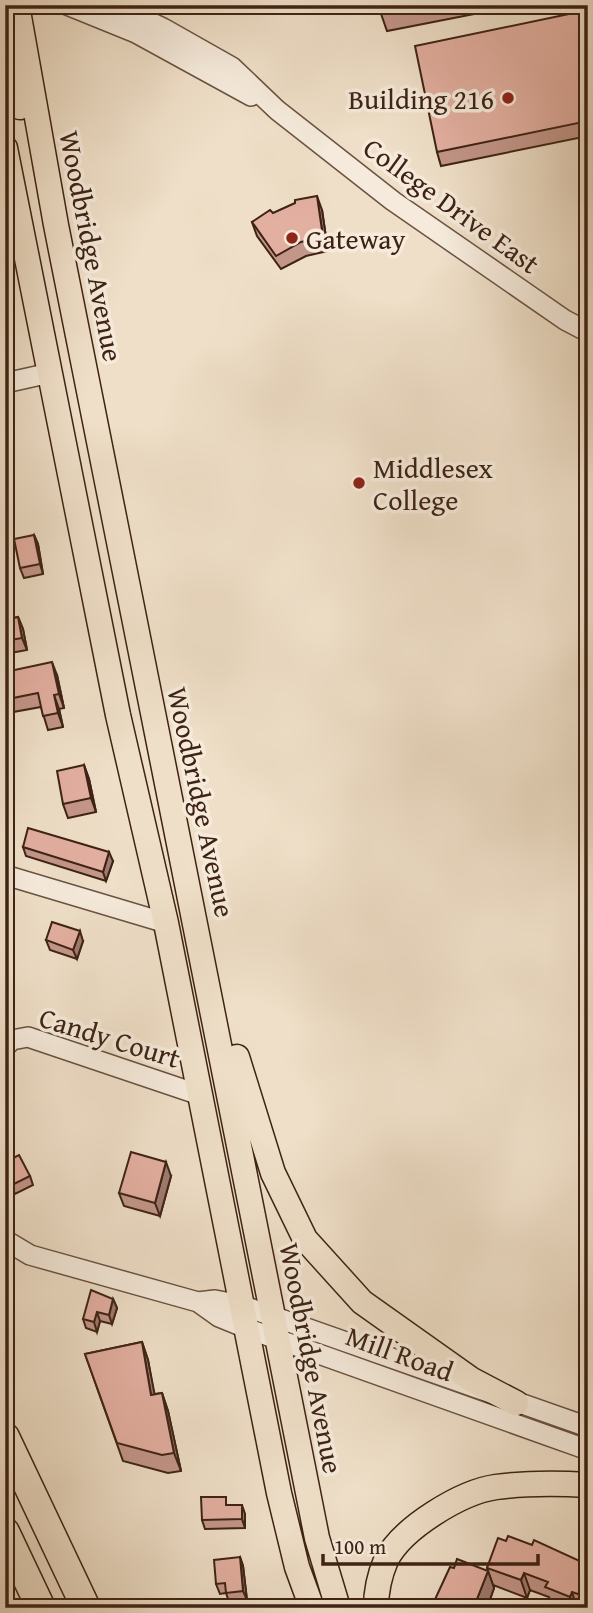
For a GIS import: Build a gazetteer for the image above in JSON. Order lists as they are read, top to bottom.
{
  "streets": {
    "main road": ["Woodbridge Avenue"],
    "street": ["College Drive East", "Candy Court", "Mill Road"]
  },
  "crossings": [
    ["Woodbridge Avenue", "Candy Court"],
    ["Woodbridge Avenue", "Mill Road"]
  ],
  "places": ["Building 216", "Gateway", "Middlesex College"],
  "scale_bar": "100 m"
}
